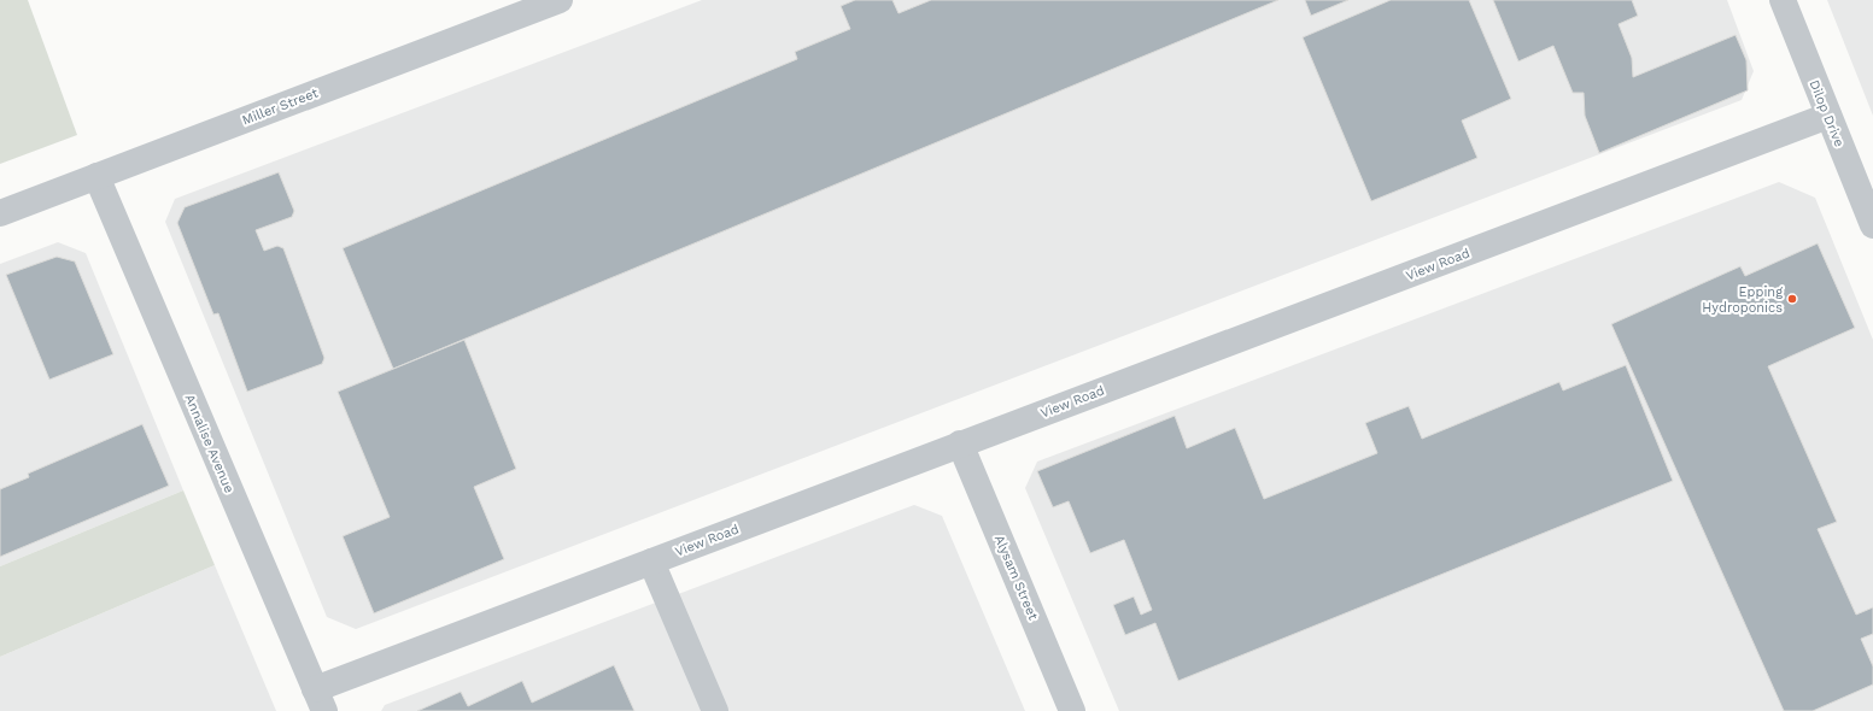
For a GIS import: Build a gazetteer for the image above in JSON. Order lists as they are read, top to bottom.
{
  "streets": {
    "street": [
      "Miller Street",
      "Dilop Drive",
      "View Road",
      "Annalise Avenue",
      "Alysam Street"
    ]
  },
  "crossings": [
    ["Miller Street", "Annalise Avenue"],
    ["Dilop Drive", "View Road"],
    ["View Road", "Annalise Avenue"],
    ["View Road", "Alysam Street"]
  ],
  "places": ["Epping Hydroponics"]
}
